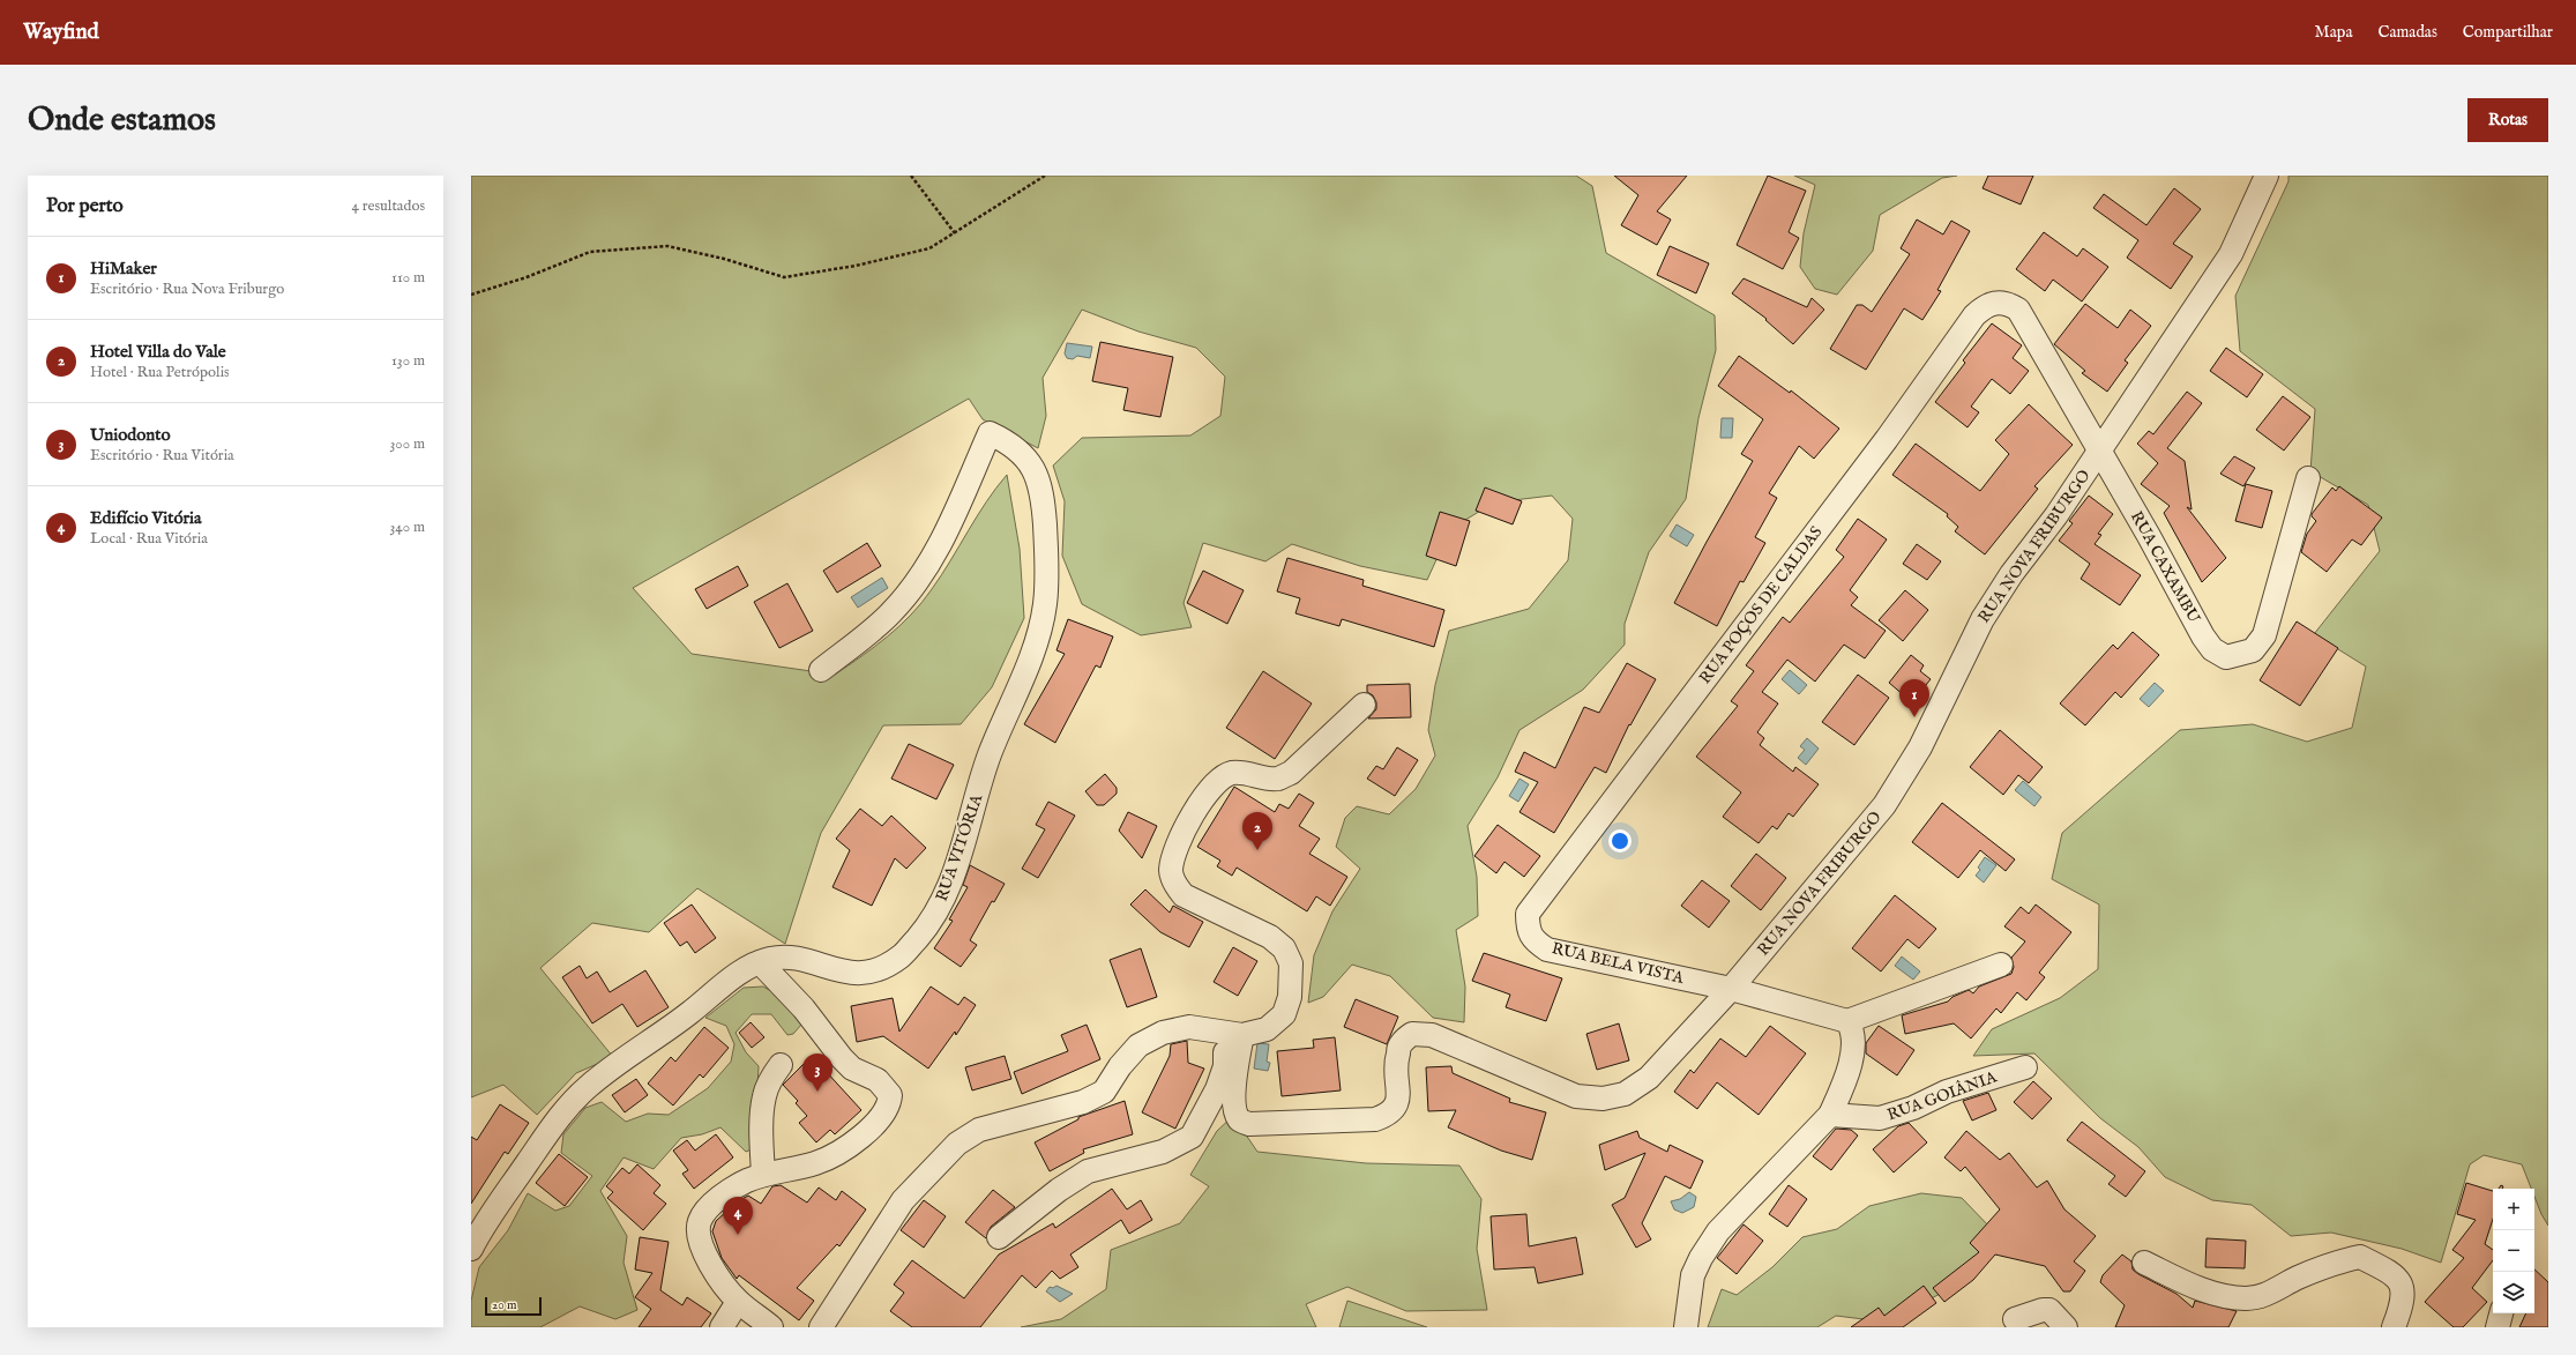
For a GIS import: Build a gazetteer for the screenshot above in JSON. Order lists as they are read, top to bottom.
{
  "streets": {
    "street": [
      "RUA NOVA FRIBURGO",
      "RUA CAXAMBU",
      "RUA POÇOS DE CALDAS",
      "RUA VITÓRIA",
      "RUA BELA VISTA",
      "RUA GOIÂNIA"
    ]
  },
  "crossings": [
    ["RUA NOVA FRIBURGO", "RUA CAXAMBU"],
    ["RUA NOVA FRIBURGO", "RUA BELA VISTA"],
    ["RUA CAXAMBU", "RUA POÇOS DE CALDAS"],
    ["RUA POÇOS DE CALDAS", "RUA BELA VISTA"]
  ],
  "scale_bar": "20 m",
  "page": {
    "header": "Wayfind",
    "nav": ["Mapa", "Camadas", "Compartilhar"],
    "buttons": "Rotas",
    "title": "Onde estamos",
    "heading": ["Por perto", "4 resultados"],
    "list": [
      {
        "mark": "1",
        "name": "HiMaker",
        "note": "Escritório · Rua Nova Friburgo",
        "value": "110 m"
      },
      {
        "mark": "2",
        "name": "Hotel Villa do Vale",
        "note": "Hotel · Rua Petrópolis",
        "value": "130 m"
      },
      {
        "mark": "3",
        "name": "Uniodonto",
        "note": "Escritório · Rua Vitória",
        "value": "300 m"
      },
      {
        "mark": "4",
        "name": "Edifício Vitória",
        "note": "Local · Rua Vitória",
        "value": "340 m"
      }
    ],
    "pins": [
      "1",
      "2",
      "3",
      "4"
    ],
    "map_buttons": ["+", "−"],
    "scale": "20 m"
  }
}
